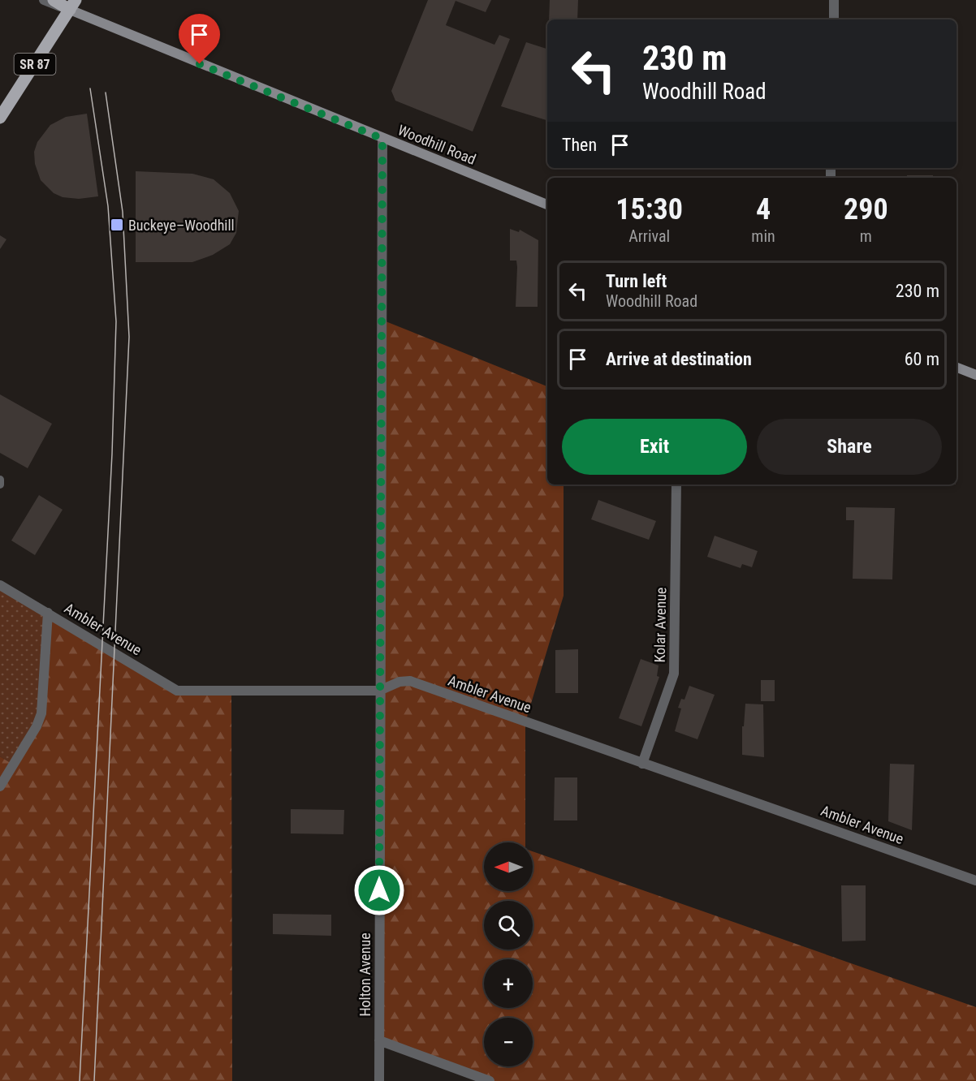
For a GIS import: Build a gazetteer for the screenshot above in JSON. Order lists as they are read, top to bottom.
{
  "streets": {
    "main road": ["SR 87", "Woodhill Road"],
    "street": ["Kolar Avenue", "Ambler Avenue", "Holton Avenue"]
  },
  "crossings": [
    ["SR 87", "Woodhill Road"],
    ["Woodhill Road", "Holton Avenue"],
    ["Kolar Avenue", "Ambler Avenue"],
    ["Ambler Avenue", "Holton Avenue"]
  ],
  "places": {
    "transit": ["Buckeye–Woodhill"]
  },
  "north": "left",
  "page": {
    "turn": ["230 m", "Woodhill Road"],
    "then": "Then",
    "eta": [
      "15:30",
      "Arrival",
      "4",
      "min",
      "290",
      "m"
    ],
    "list": [
      {
        "name": "Turn left",
        "note": "Woodhill Road",
        "value": "230 m"
      },
      {
        "name": "Arrive at destination",
        "value": "60 m"
      }
    ],
    "buttons": ["Exit", "Share"],
    "map_buttons": ["+", "−"]
  }
}
